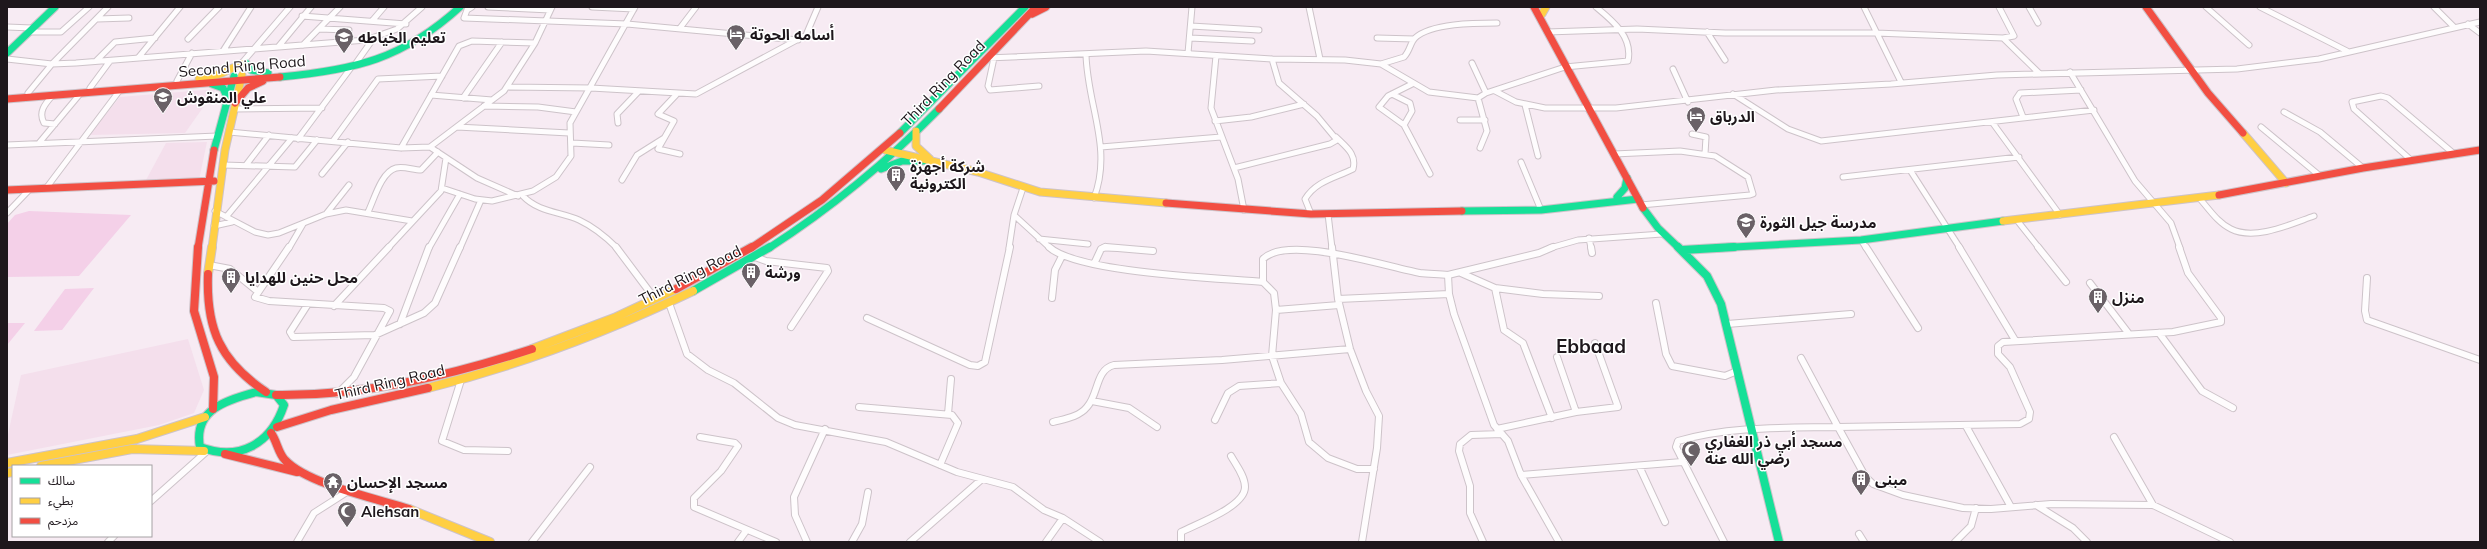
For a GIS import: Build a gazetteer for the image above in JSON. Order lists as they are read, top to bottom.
{
  "streets": {
    "street": ["Second Ring Road", "Third Ring Road"]
  },
  "districts": ["Ebbaad"],
  "places": {
    "hotel": ["أسامه الحوتة", "الدرباق"],
    "school or university": ["تعليم الخياطه", "علي المنقوش", "مدرسة جيل الثورة"],
    "building": [
      "شركة أجهزة الكترونية",
      "ورشة",
      "محل حنين للهدايا",
      "منزل",
      "مبنى"
    ],
    "mosque": ["مسجد أبي ذر الغفاري رضي الله عنه", "Alehsan"],
    "temple": ["مسجد الإحسان"]
  },
  "legend": ["سالك", "بطيء", "مزدحم"]
}
